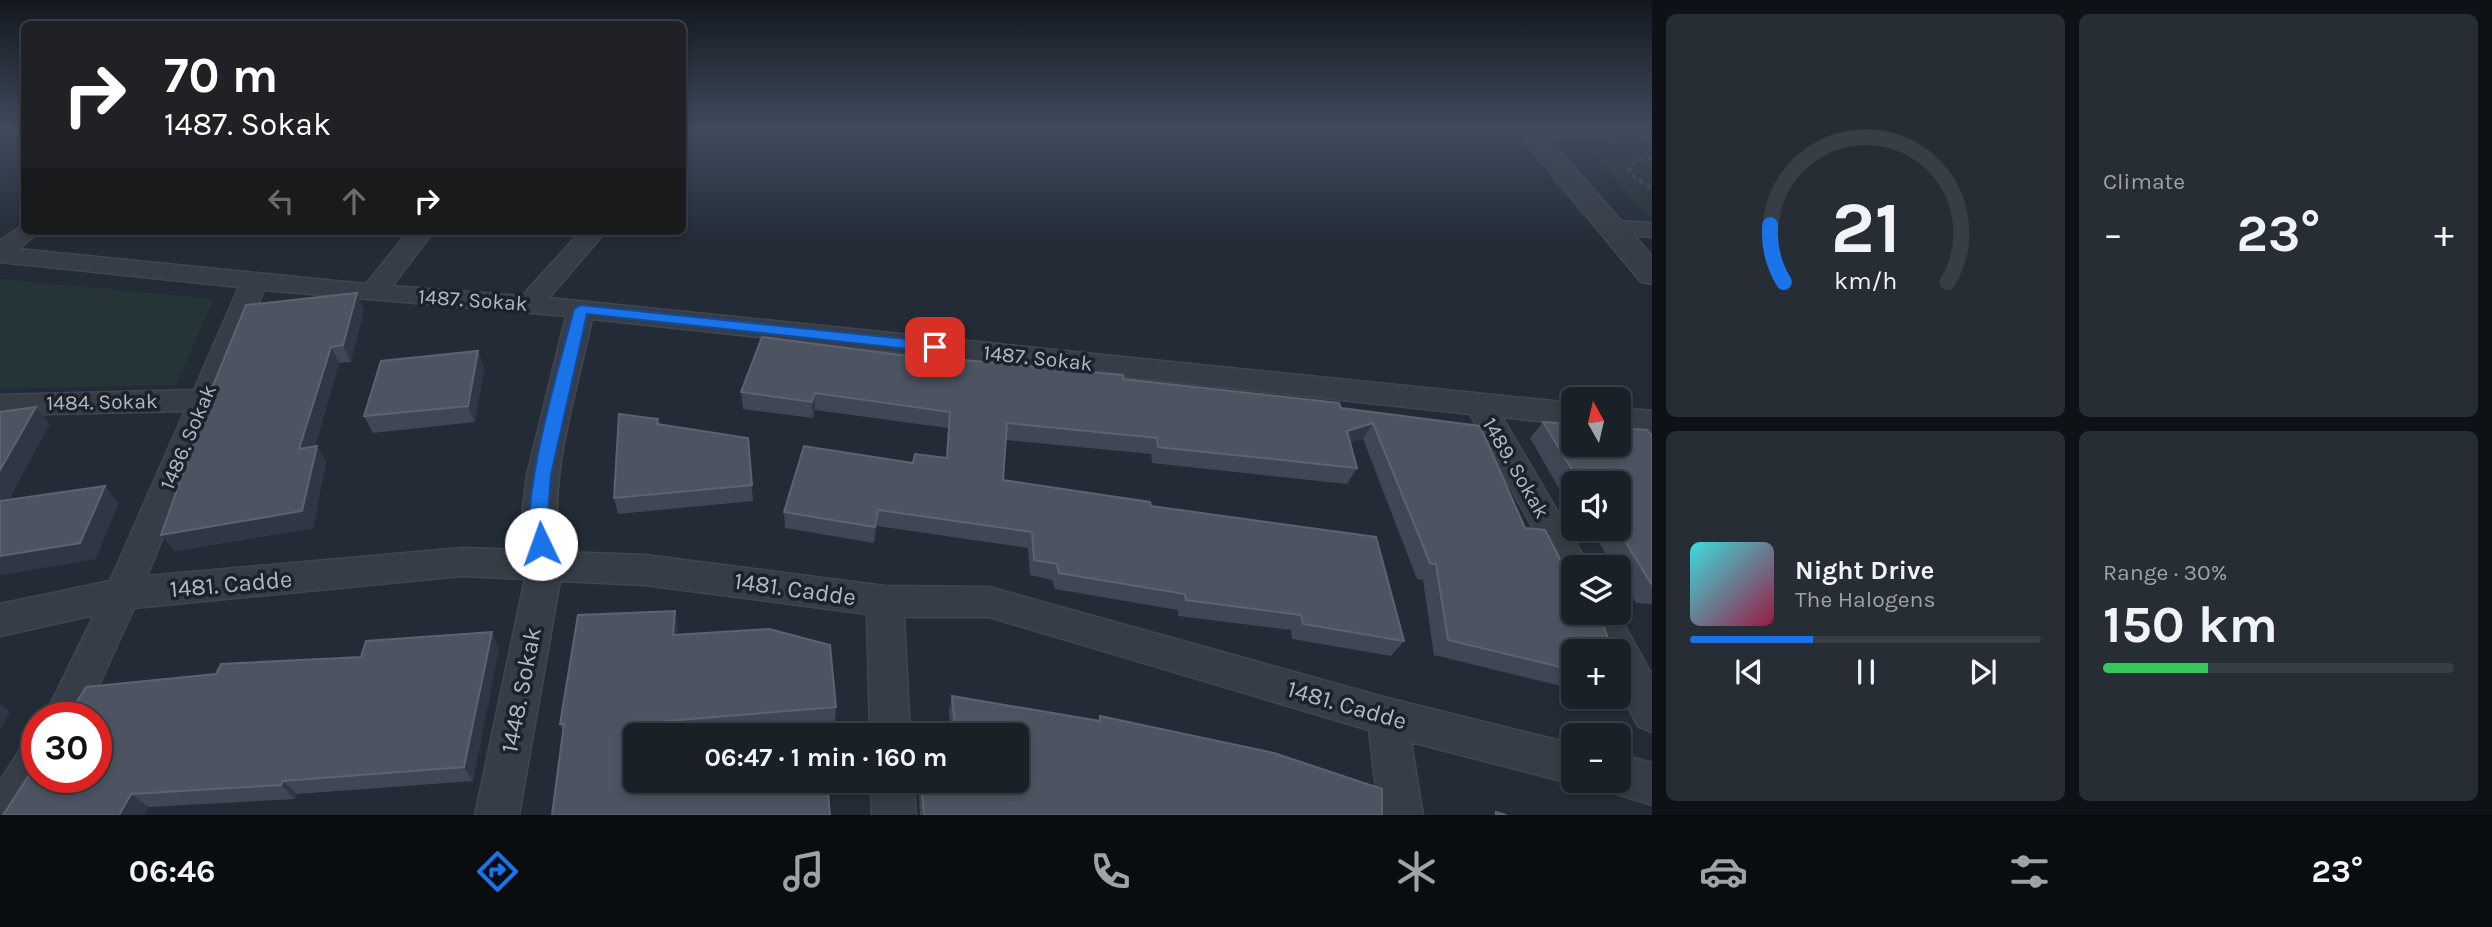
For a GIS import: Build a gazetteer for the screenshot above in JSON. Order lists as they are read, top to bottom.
{
  "streets": {
    "street": [
      "1487. Sokak",
      "1484. Sokak",
      "1486. Sokak",
      "1489. Sokak",
      "1481. Cadde",
      "1448. Sokak"
    ]
  },
  "crossings": [
    ["1487. Sokak", "1486. Sokak"],
    ["1487. Sokak", "1489. Sokak"],
    ["1484. Sokak", "1486. Sokak"],
    ["1486. Sokak", "1481. Cadde"],
    ["1481. Cadde", "1448. Sokak"]
  ],
  "north": "top",
  "page": {
    "tile": [
      "Climate",
      ["Range · 30%", "150 km"]
    ],
    "turn": ["70 m", "1487. Sokak"],
    "heat": ["−", "23°", "+"],
    "map_buttons": ["+", "−"],
    "song": ["Night Drive", "The Halogens"],
    "limit": "30",
    "trip": "06:47 · 1 min · 160 m",
    "tabs": ["06:46", "23°"],
    "gauge": ["21", "km/h"]
  }
}
